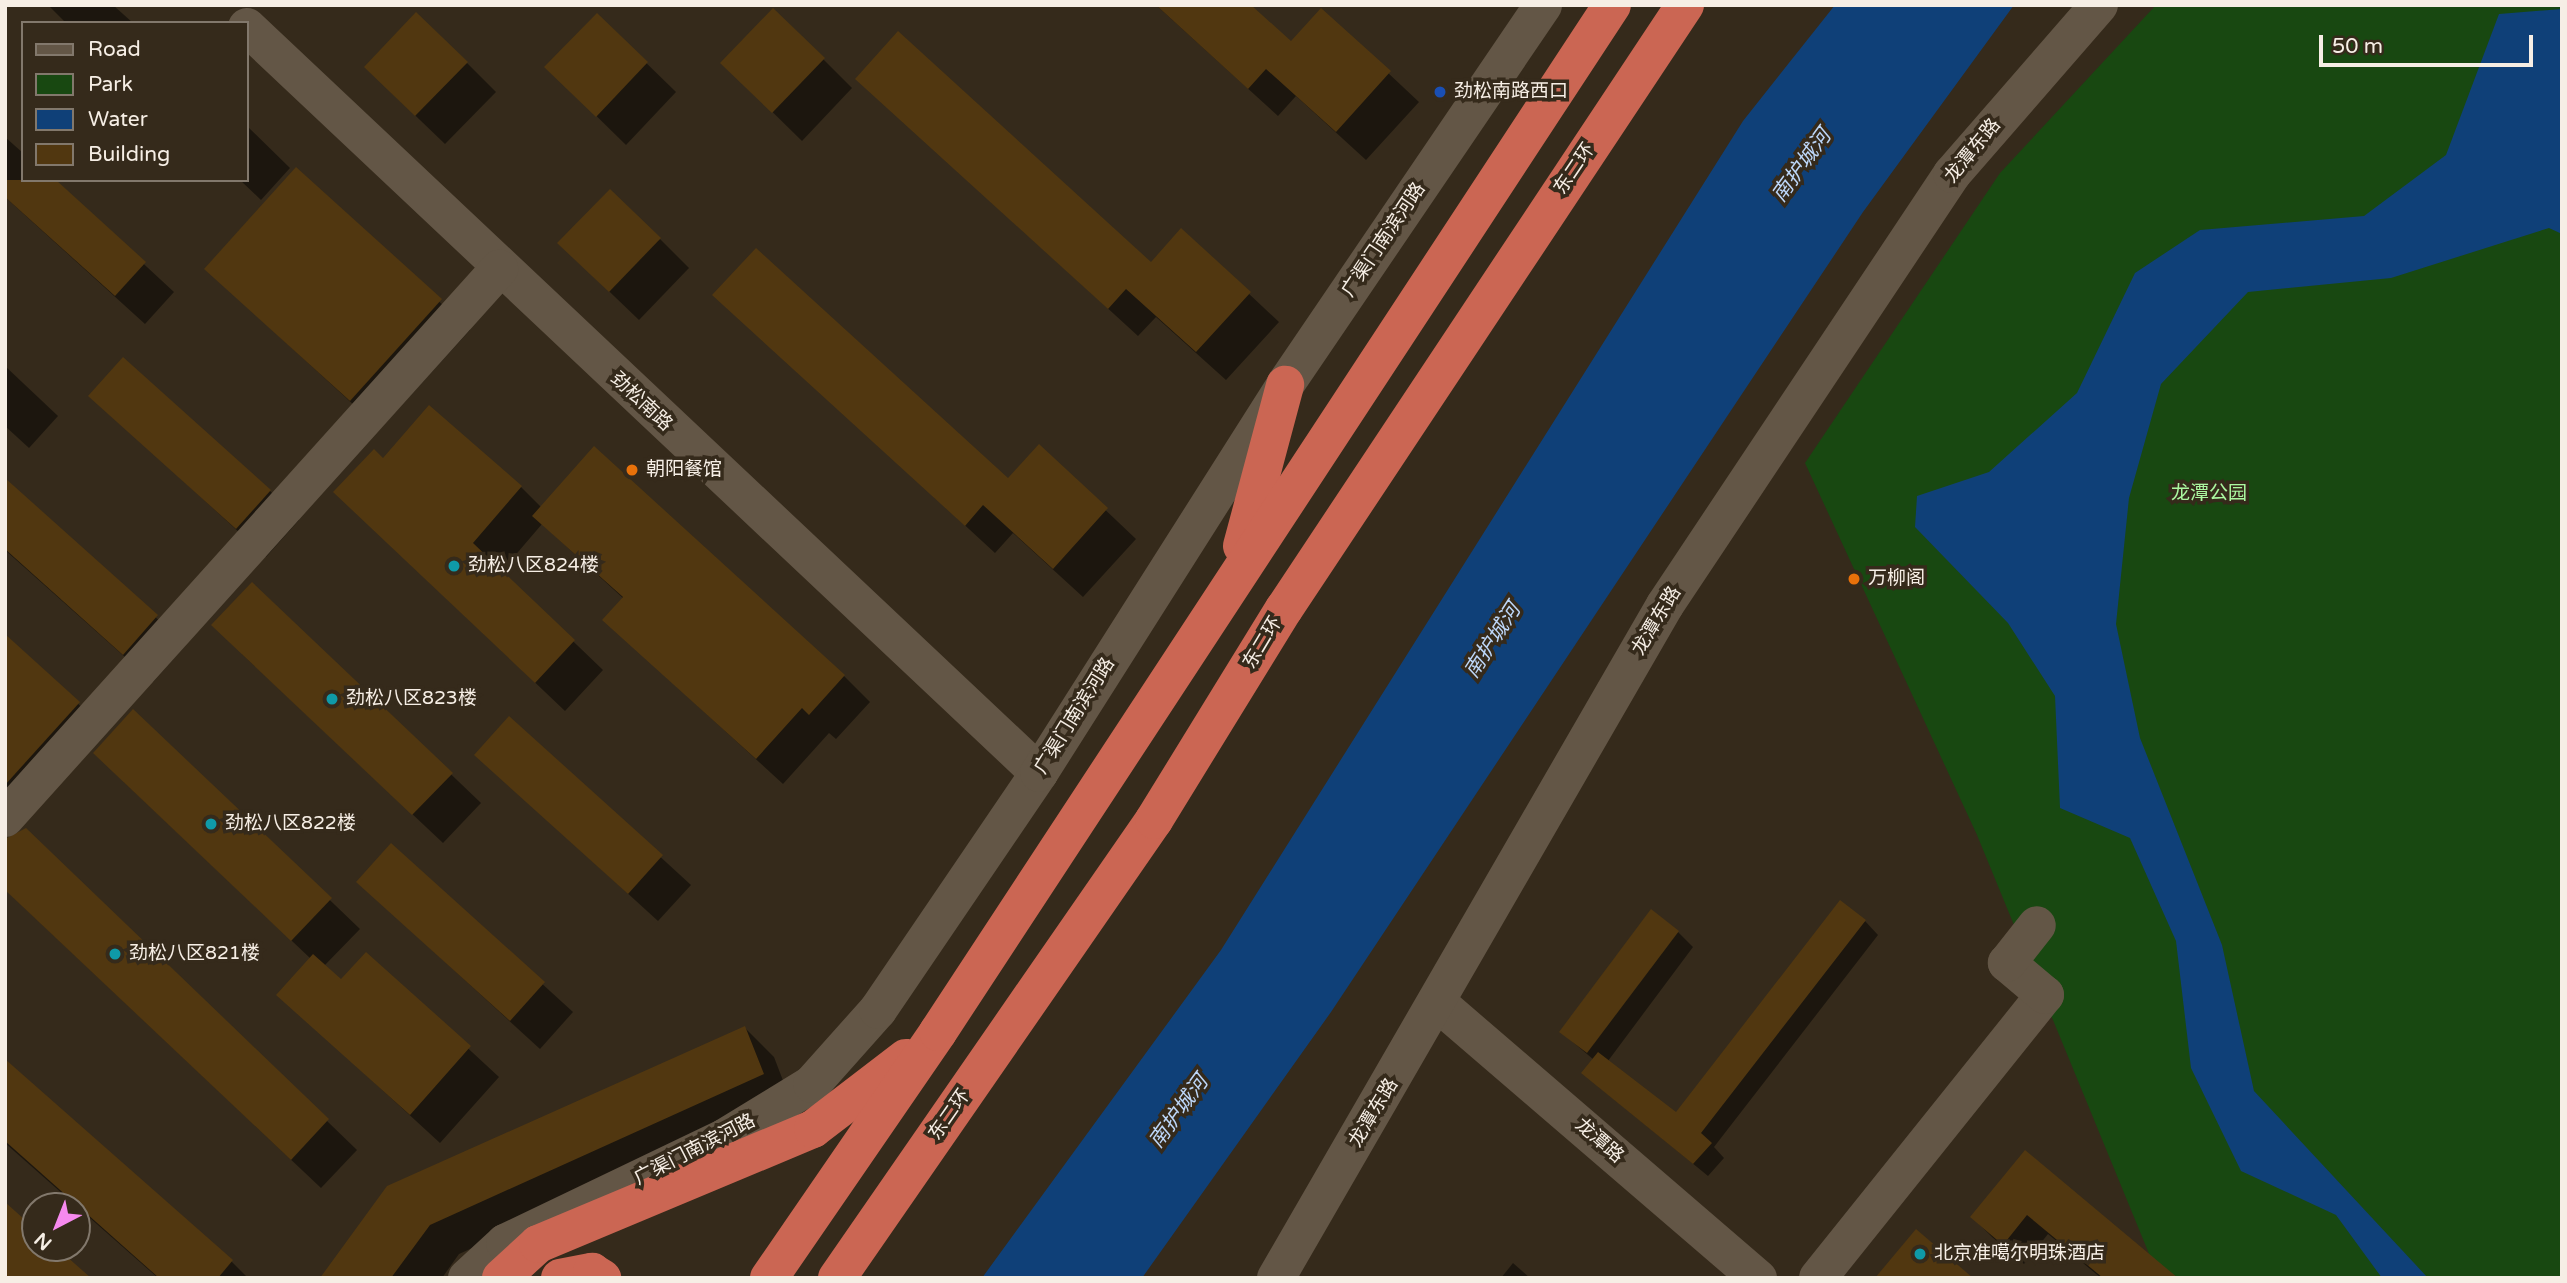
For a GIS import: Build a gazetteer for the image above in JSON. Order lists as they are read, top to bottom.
{
  "streets": {
    "highway": ["东二环"],
    "street": [
      "龙潭东路",
      "广渠门南滨河路",
      "劲松南路",
      "龙潭路"
    ]
  },
  "crossings": [
    ["龙潭东路", "龙潭路"],
    ["广渠门南滨河路", "劲松南路"]
  ],
  "water": ["南护城河"],
  "parks": ["龙潭公园"],
  "places": [
    "劲松南路西口",
    "朝阳餐馆",
    "劲松八区824楼",
    "万柳阁",
    "劲松八区823楼",
    "劲松八区822楼",
    "劲松八区821楼",
    "北京准噶尔明珠酒店"
  ],
  "legend": [
    "Road",
    "Park",
    "Water",
    "Building"
  ],
  "scale_bar": "50 m",
  "north": "bottom left"
}
